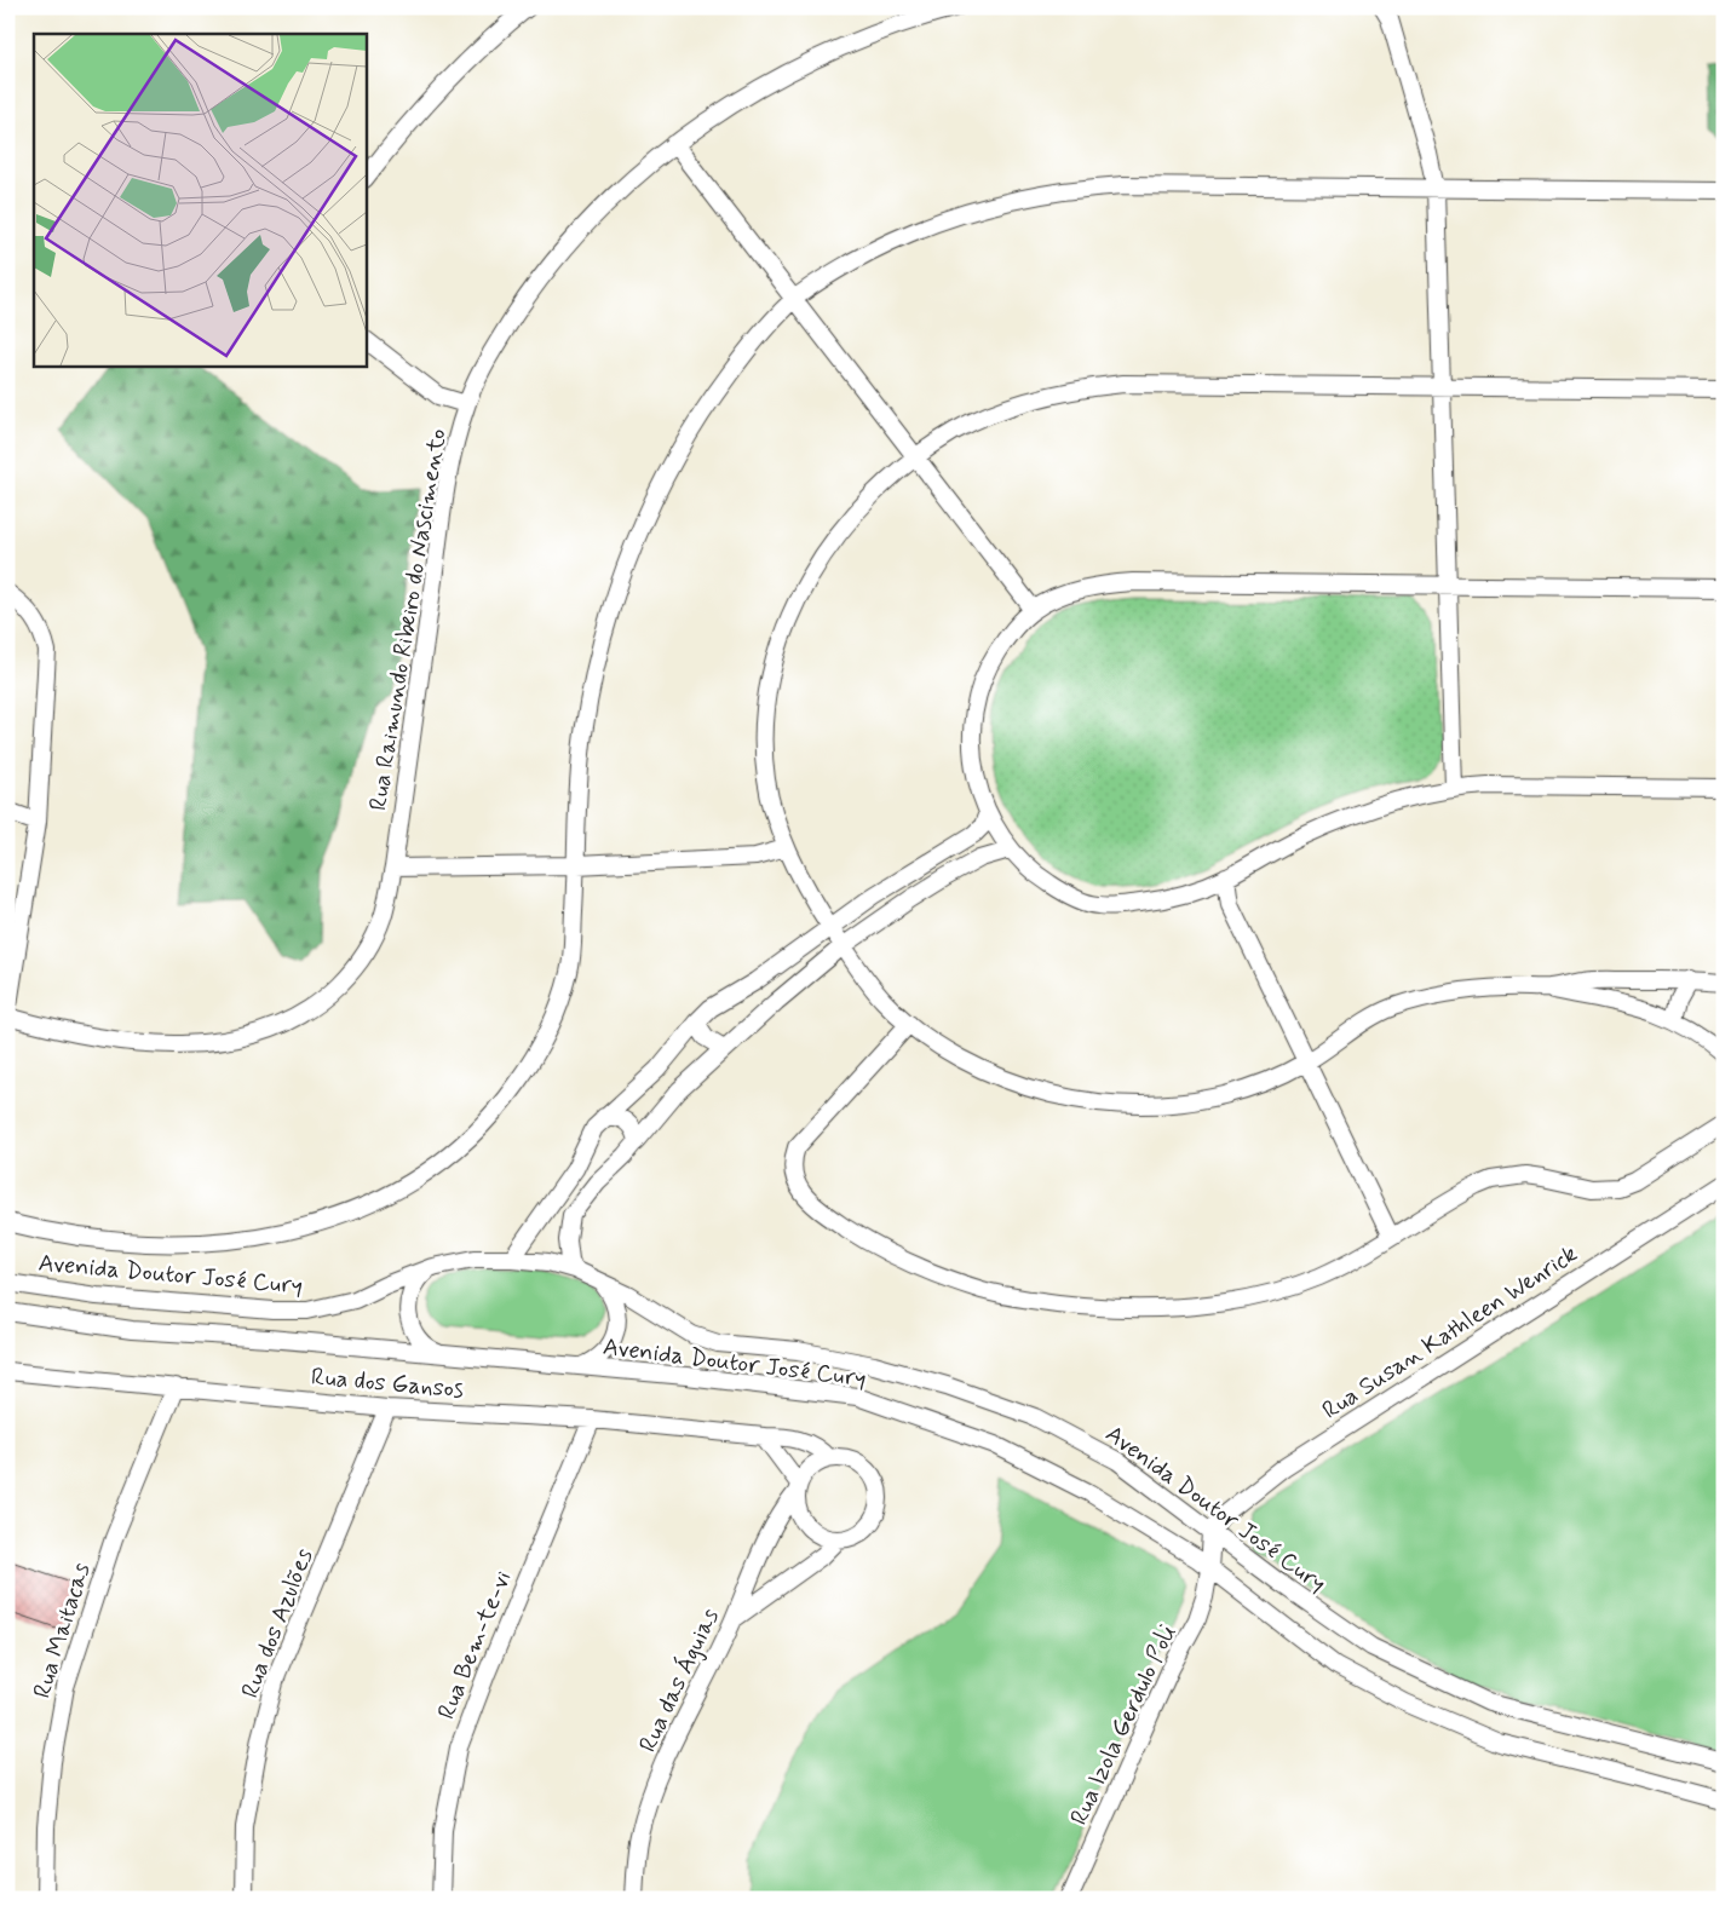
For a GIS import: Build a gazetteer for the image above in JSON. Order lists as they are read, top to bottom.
{
  "streets": {
    "street": [
      "Rua Raimundo Ribeiro do Nascimento",
      "Avenida Doutor José Cury",
      "Rua Susan Kathleen Wenrick",
      "Rua dos Gansos",
      "Rua dos Azulões",
      "Rua Maitacas",
      "Rua Bem-te-vi",
      "Rua das Águias",
      "Rua Izola Gerdulo Poli"
    ]
  },
  "crossings": [
    ["Avenida Doutor José Cury", "Rua Susan Kathleen Wenrick"],
    ["Avenida Doutor José Cury", "Rua Izola Gerdulo Poli"],
    ["Rua Susan Kathleen Wenrick", "Rua Izola Gerdulo Poli"],
    ["Rua dos Gansos", "Rua dos Azulões"],
    ["Rua dos Gansos", "Rua Maitacas"],
    ["Rua dos Gansos", "Rua Bem-te-vi"],
    ["Rua dos Gansos", "Rua das Águias"]
  ]
}
